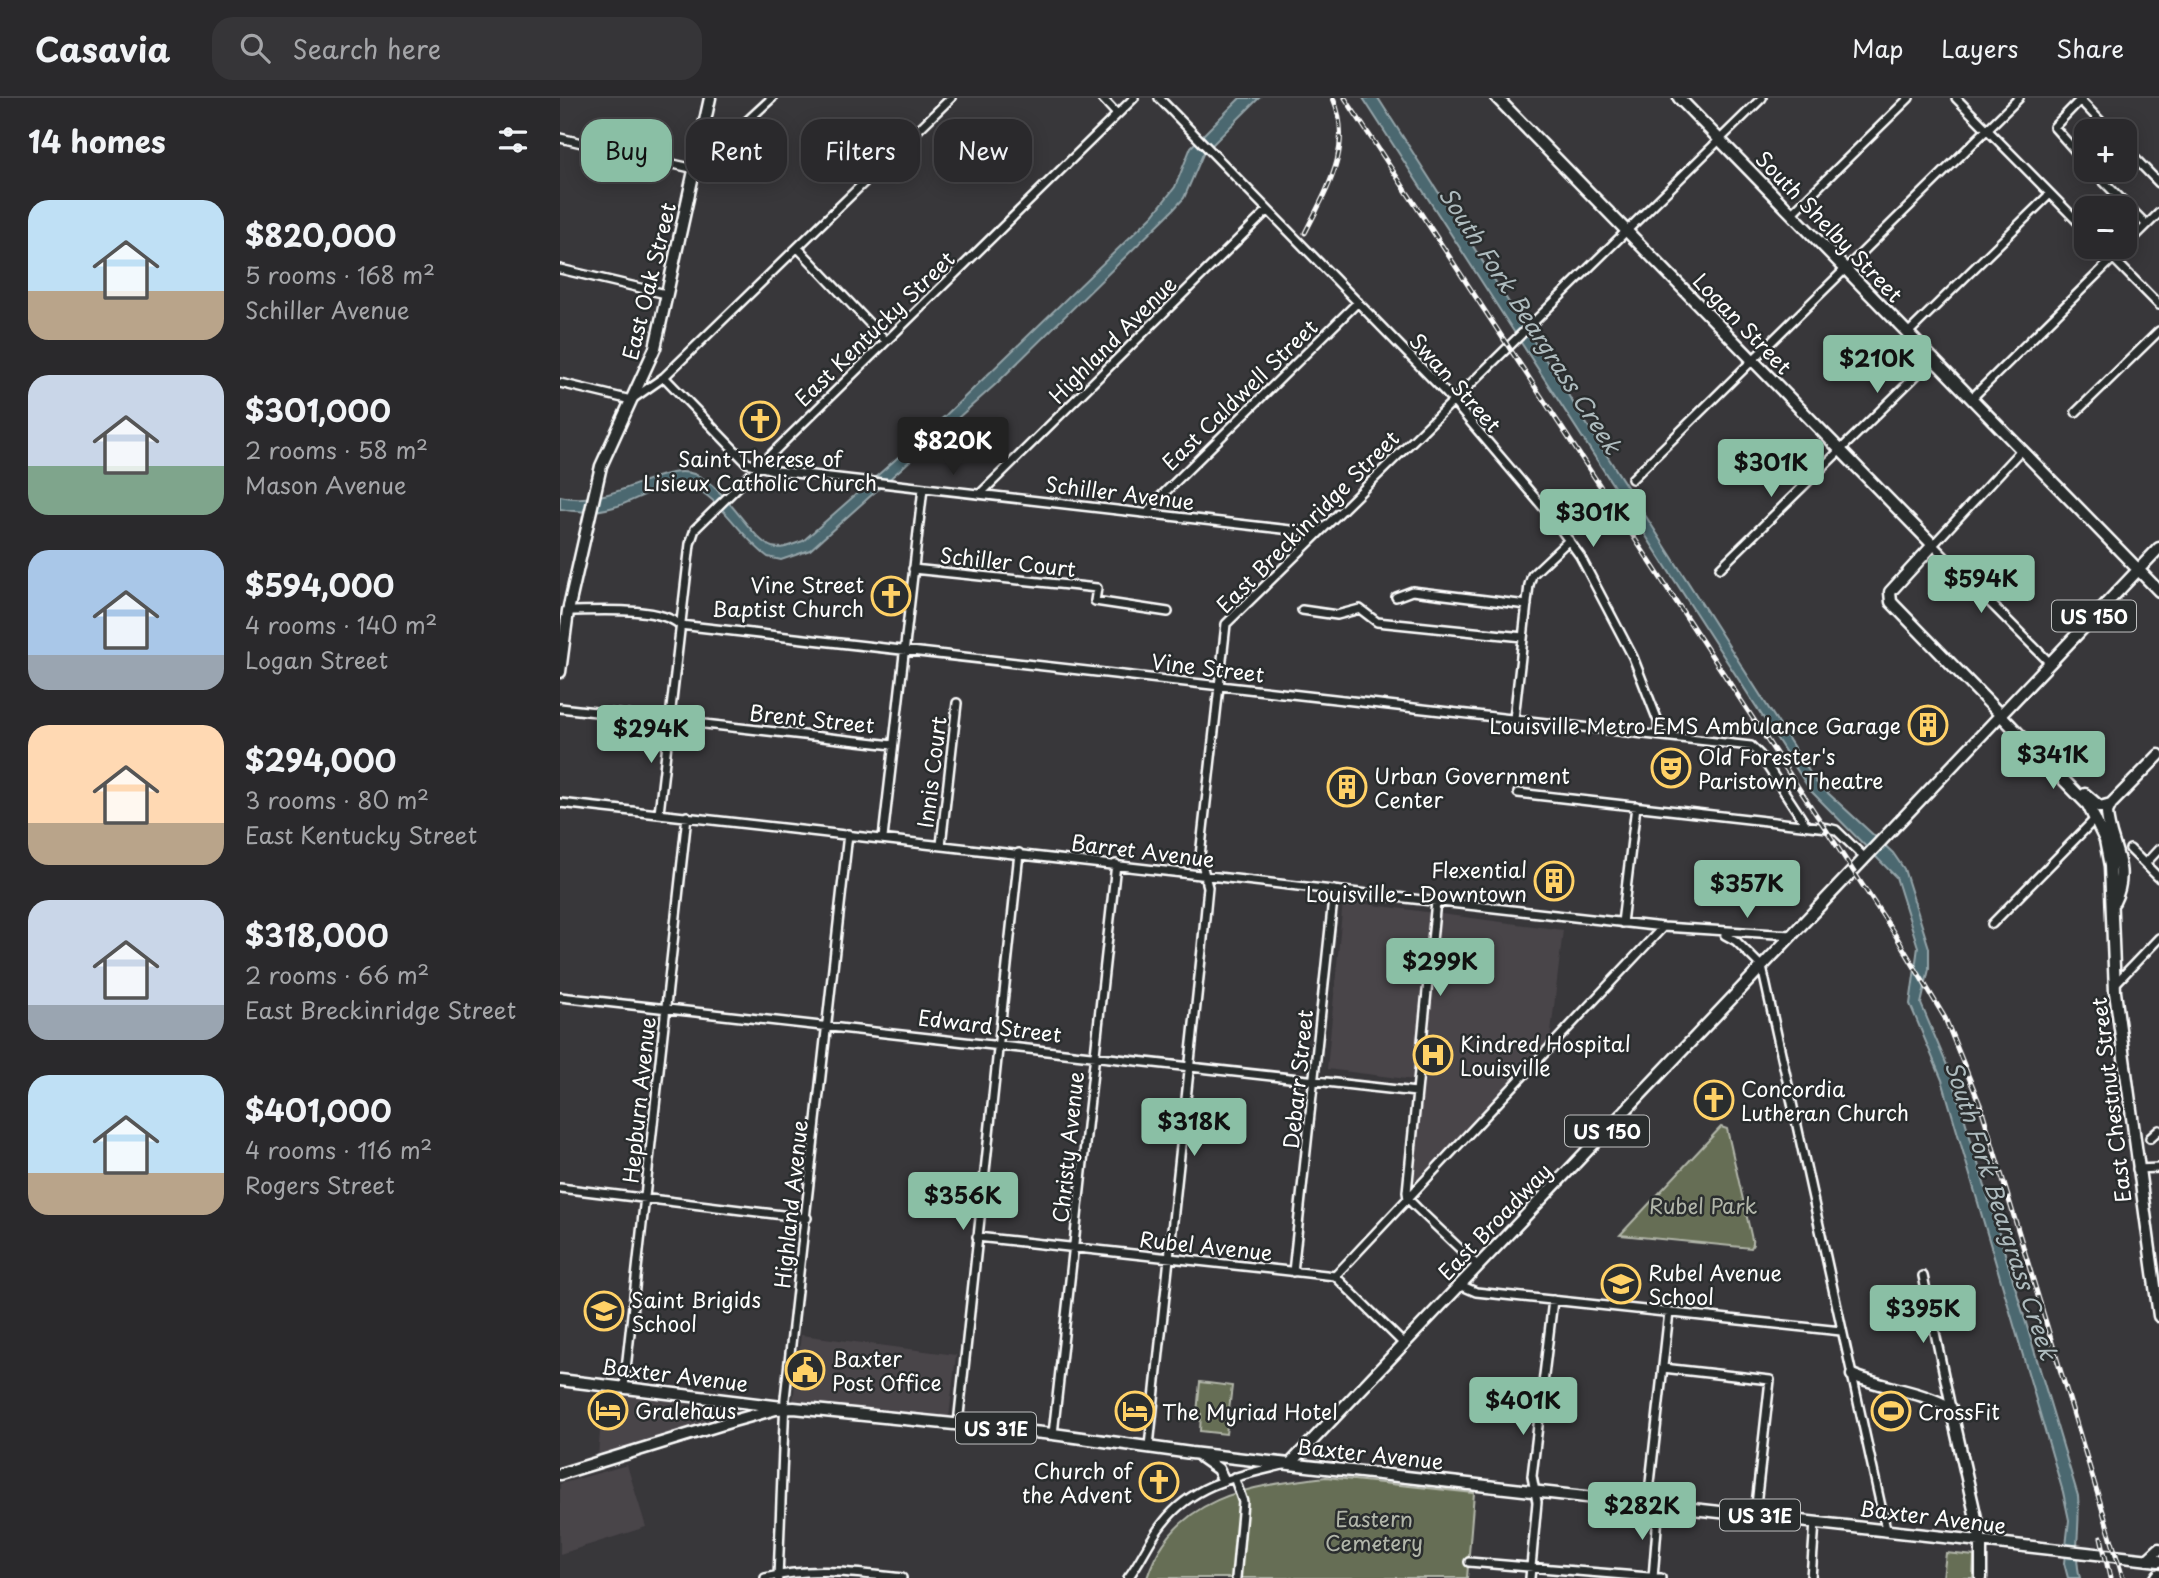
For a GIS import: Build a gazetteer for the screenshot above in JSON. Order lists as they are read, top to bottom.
{
  "streets": {
    "main road": [
      "South Shelby Street",
      "East Oak Street",
      "Logan Street",
      "US 150",
      "East Chestnut Street",
      "East Broadway",
      "Baxter Avenue",
      "US 31E"
    ],
    "street": [
      "East Kentucky Street",
      "Highland Avenue",
      "Swan Street",
      "East Caldwell Street",
      "Schiller Avenue",
      "East Breckinridge Street",
      "Schiller Court",
      "Vine Street",
      "Brent Street",
      "Innis Court",
      "Barret Avenue",
      "Edward Street",
      "Debarr Street",
      "Hepburn Avenue",
      "Christy Avenue",
      "Rubel Avenue"
    ]
  },
  "crossings": [
    ["South Shelby Street", "East Breckinridge Street"],
    ["South Shelby Street", "East Broadway"],
    ["East Oak Street", "Vine Street"],
    ["Logan Street", "East Breckinridge Street"],
    ["Logan Street", "East Broadway"],
    ["East Kentucky Street", "Schiller Avenue"],
    ["East Kentucky Street", "Vine Street"],
    ["East Kentucky Street", "Brent Street"],
    ["East Kentucky Street", "Barret Avenue"],
    ["Highland Avenue", "Swan Street"],
    ["Highland Avenue", "Schiller Avenue"],
    ["Highland Avenue", "Barret Avenue"],
    ["Highland Avenue", "Edward Street"],
    ["Highland Avenue", "Baxter Avenue"],
    ["Highland Avenue", "US 31E"],
    ["Swan Street", "East Caldwell Street"],
    ["Swan Street", "East Breckinridge Street"],
    ["Swan Street", "Vine Street"],
    ["East Caldwell Street", "Schiller Avenue"],
    ["Schiller Avenue", "East Breckinridge Street"],
    ["East Breckinridge Street", "Vine Street"],
    ["East Breckinridge Street", "Barret Avenue"],
    ["East Breckinridge Street", "Edward Street"],
    ["East Breckinridge Street", "Rubel Avenue"],
    ["East Breckinridge Street", "Baxter Avenue"],
    ["Innis Court", "Barret Avenue"],
    ["Barret Avenue", "Debarr Street"],
    ["Barret Avenue", "Hepburn Avenue"],
    ["Barret Avenue", "Christy Avenue"],
    ["Barret Avenue", "East Broadway"],
    ["Edward Street", "Debarr Street"],
    ["Edward Street", "Hepburn Avenue"],
    ["Edward Street", "Christy Avenue"],
    ["Debarr Street", "Rubel Avenue"],
    ["Hepburn Avenue", "Baxter Avenue"],
    ["Christy Avenue", "Rubel Avenue"],
    ["Christy Avenue", "Baxter Avenue"],
    ["East Broadway", "Baxter Avenue"],
    ["Baxter Avenue", "US 31E"]
  ],
  "water": ["South Fork Beargrass Creek"],
  "parks": ["Rubel Park", "Eastern Cemetery"],
  "places": {
    "church": [
      "Saint Therese of Lisieux Catholic Church",
      "Vine Street Baptist Church",
      "Concordia Lutheran Church",
      "Church of the Advent"
    ],
    "building": ["Louisville Metro EMS Ambulance Garage", "Urban Government Center", "Flexential Louisville - Downtown"],
    "theatre": ["Old Forester's Paristown Theatre"],
    "hospital": ["Kindred Hospital Louisville"],
    "school or university": ["Rubel Avenue School", "Saint Brigids School"],
    "public building": ["Baxter Post Office"],
    "hotel": ["Gralehaus", "The Myriad Hotel"],
    "sports": ["CrossFit"]
  },
  "page": {
    "header": "Casavia",
    "search": "Search here",
    "nav": ["Map", "Layers", "Share"],
    "heading": "14 homes",
    "map_buttons": ["+", "−"],
    "chip": [
      "Buy",
      "Rent",
      "Filters",
      "New"
    ],
    "list": [
      {
        "name": "$820,000",
        "note": "5 rooms · 168 m² · Schiller Avenue"
      },
      {
        "name": "$301,000",
        "note": "2 rooms · 58 m² · Mason Avenue"
      },
      {
        "name": "$594,000",
        "note": "4 rooms · 140 m² · Logan Street"
      },
      {
        "name": "$294,000",
        "note": "3 rooms · 80 m² · East Kentucky Street"
      },
      {
        "name": "$318,000",
        "note": "2 rooms · 66 m² · East Breckinridge Street"
      },
      {
        "name": "$401,000",
        "note": "4 rooms · 116 m² · Rogers Street"
      }
    ],
    "price": [
      "$210K",
      "$820K",
      "$301K",
      "$301K",
      "$594K",
      "$294K",
      "$341K",
      "$357K",
      "$299K",
      "$318K",
      "$356K",
      "$395K",
      "$401K",
      "$282K"
    ]
  }
}
